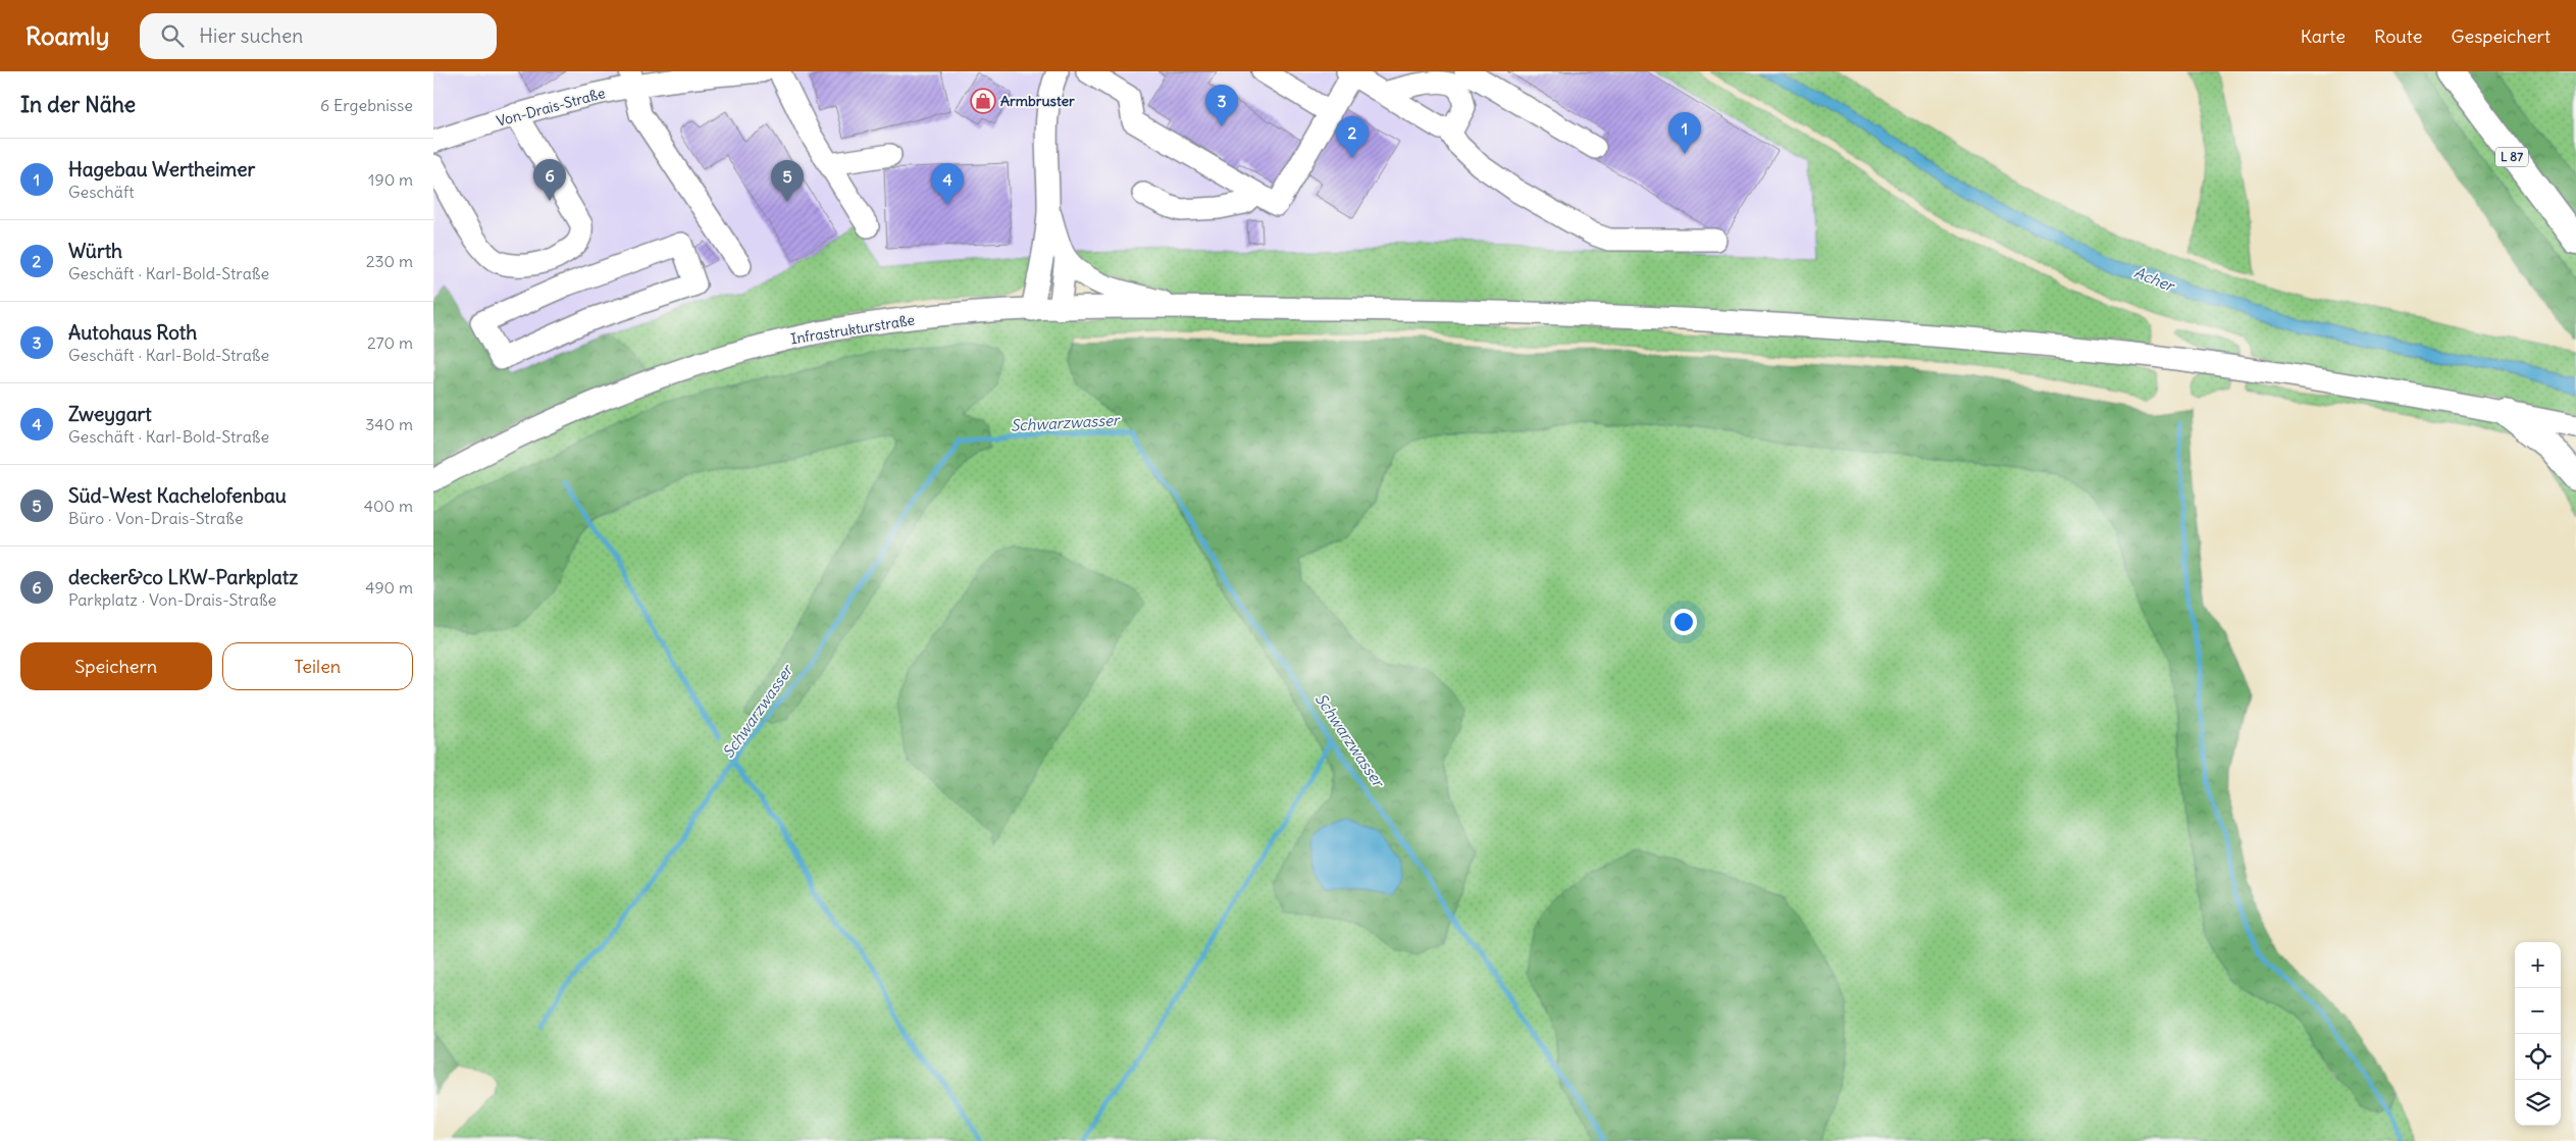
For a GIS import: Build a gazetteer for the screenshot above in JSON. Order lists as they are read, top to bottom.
{
  "streets": {
    "main road": ["L 87"],
    "street": ["Von-Drais-Straße", "Infrastrukturstraße"]
  },
  "water": ["Acher", "Schwarzwasser"],
  "places": {
    "shop": ["Armbruster"]
  },
  "page": {
    "header": "Roamly",
    "search": "Hier suchen",
    "nav": ["Karte", "Route", "Gespeichert"],
    "heading": ["In der Nähe", "6 Ergebnisse"],
    "pins": [
      "3",
      "1",
      "2",
      "6",
      "5",
      "4"
    ],
    "list": [
      {
        "mark": "1",
        "name": "Hagebau Wertheimer",
        "note": "Geschäft",
        "value": "190 m"
      },
      {
        "mark": "2",
        "name": "Würth",
        "note": "Geschäft · Karl-Bold-Straße",
        "value": "230 m"
      },
      {
        "mark": "3",
        "name": "Autohaus Roth",
        "note": "Geschäft · Karl-Bold-Straße",
        "value": "270 m"
      },
      {
        "mark": "4",
        "name": "Zweygart",
        "note": "Geschäft · Karl-Bold-Straße",
        "value": "340 m"
      },
      {
        "mark": "5",
        "name": "Süd-West Kachelofenbau",
        "note": "Büro · Von-Drais-Straße",
        "value": "400 m"
      },
      {
        "mark": "6",
        "name": "decker&co LKW-Parkplatz",
        "note": "Parkplatz · Von-Drais-Straße",
        "value": "490 m"
      }
    ],
    "buttons": ["Speichern", "Teilen"],
    "map_buttons": ["+", "−"]
  }
}
